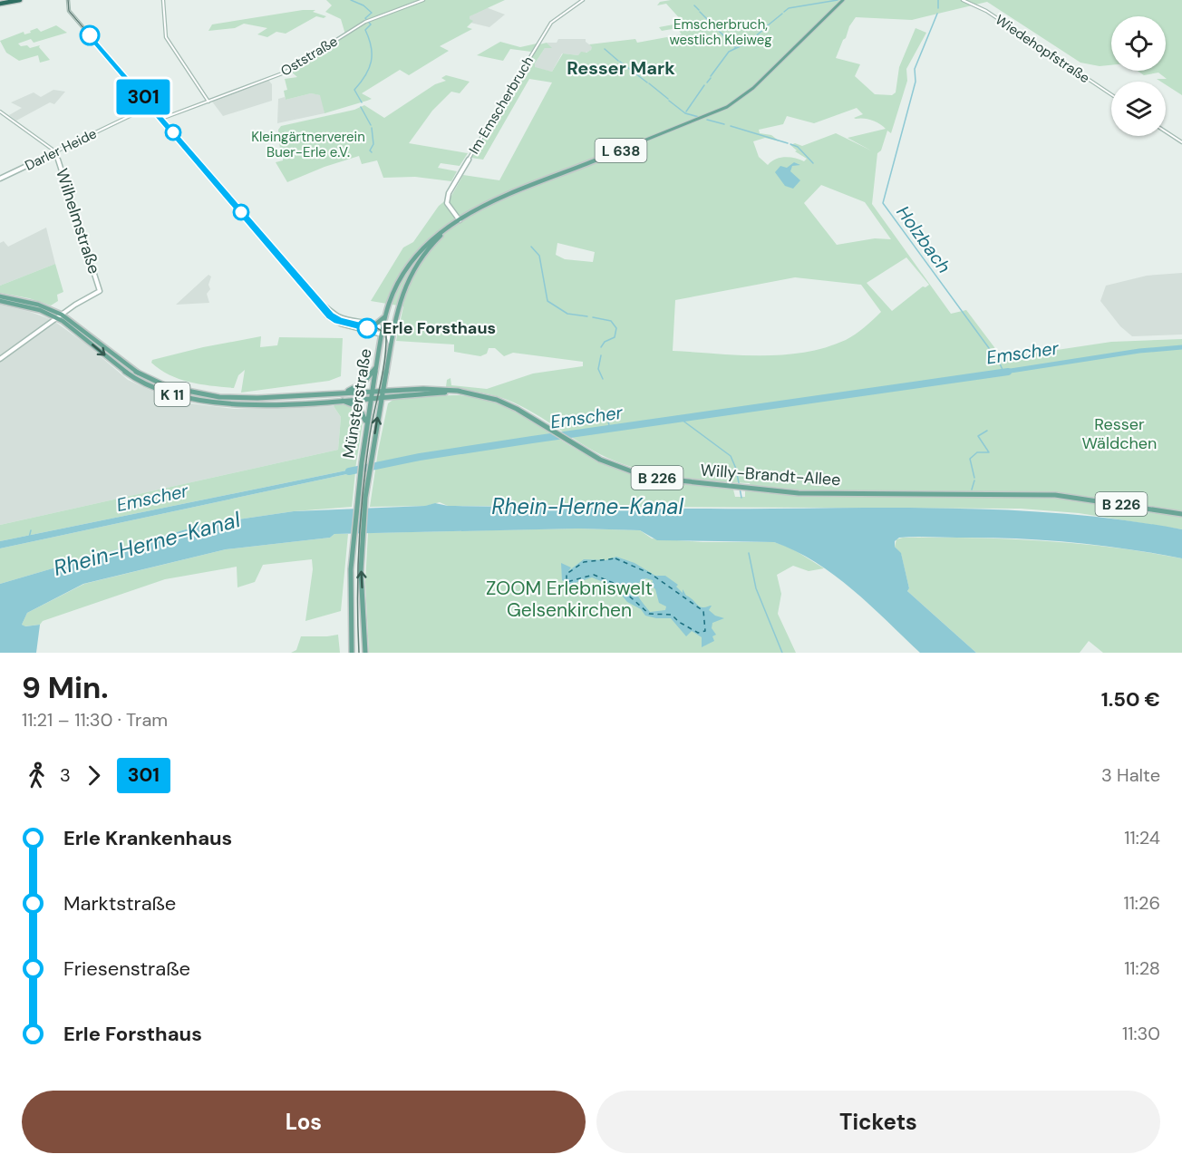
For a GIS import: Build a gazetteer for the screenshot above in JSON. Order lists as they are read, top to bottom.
{
  "streets": {
    "main road": [
      "L 638",
      "K 11",
      "Münsterstraße",
      "Willy-Brandt-Allee",
      "B 226"
    ],
    "street": [
      "Wiedehopfstraße",
      "Oststraße",
      "Im Emscherbruch",
      "Darler Heide",
      "Wilhelmstraße"
    ]
  },
  "crossings": [
    ["Im Emscherbruch", "Münsterstraße"],
    ["Darler Heide", "Wilhelmstraße"],
    ["Münsterstraße", "Willy-Brandt-Allee"]
  ],
  "districts": ["Resser Mark"],
  "water": ["Holzbach", "Emscher", "Rhein-Herne-Kanal"],
  "parks": [
    "Emscherbruch, westlich Kleiweg",
    "Kleingärtnerverein Buer-Erle e.V.",
    "Resser Wäldchen",
    "ZOOM Erlebniswelt Gelsenkirchen"
  ],
  "places": ["Erle Forsthaus"],
  "lines": ["tram line 301"],
  "page": {
    "on_map": "301",
    "heading": ["9 Min.", "11:21 – 11:30 · Tram", "1.50 €"],
    "legs": ["3", "301", "3 Halte"],
    "list": [
      {
        "name": "Erle Krankenhaus",
        "value": "11:24"
      },
      {
        "name": "Marktstraße",
        "value": "11:26"
      },
      {
        "name": "Friesenstraße",
        "value": "11:28"
      },
      {
        "name": "Erle Forsthaus",
        "value": "11:30"
      }
    ],
    "buttons": ["Los", "Tickets"]
  }
}
